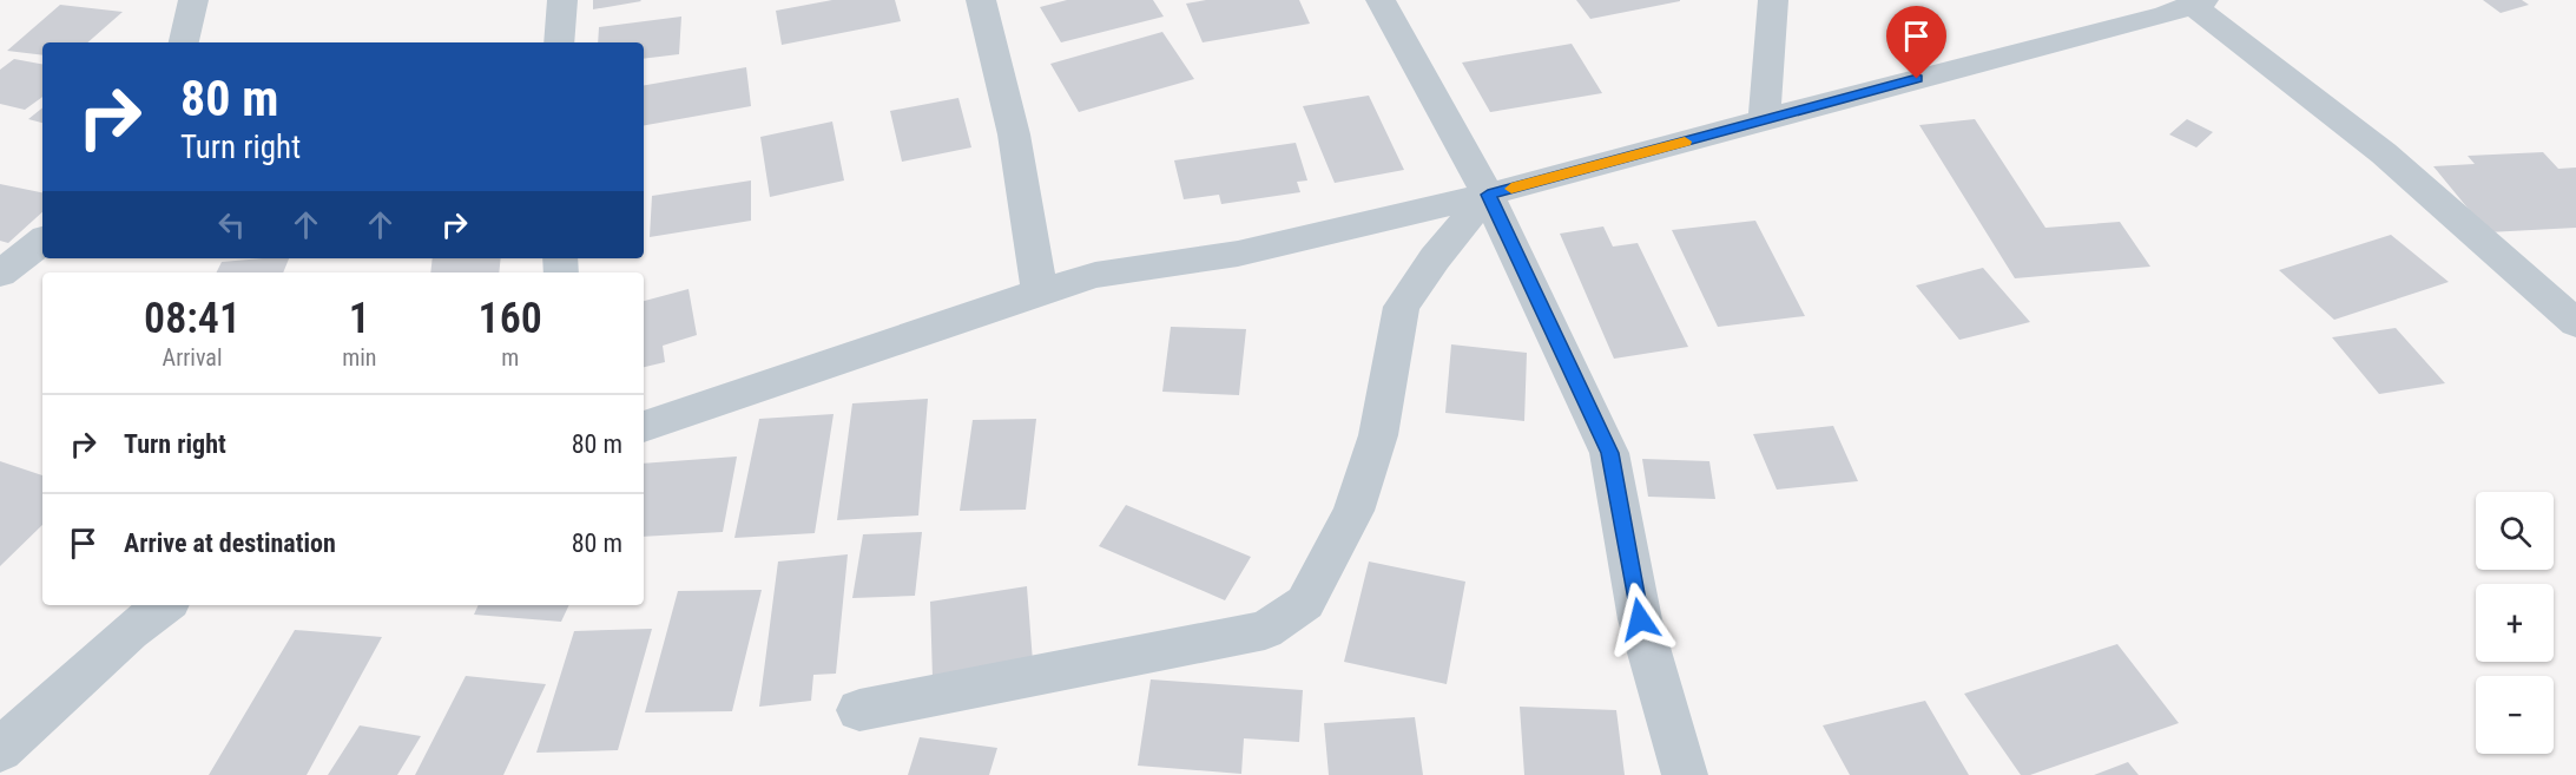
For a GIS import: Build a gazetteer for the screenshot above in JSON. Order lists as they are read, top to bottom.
{
  "page": {
    "turn": ["80 m", "Turn right"],
    "eta": [
      "08:41",
      "Arrival",
      "1",
      "min",
      "160",
      "m"
    ],
    "list": [
      {
        "name": "Turn right",
        "value": "80 m"
      },
      {
        "name": "Arrive at destination",
        "value": "80 m"
      }
    ],
    "map_buttons": ["+", "−"]
  }
}
